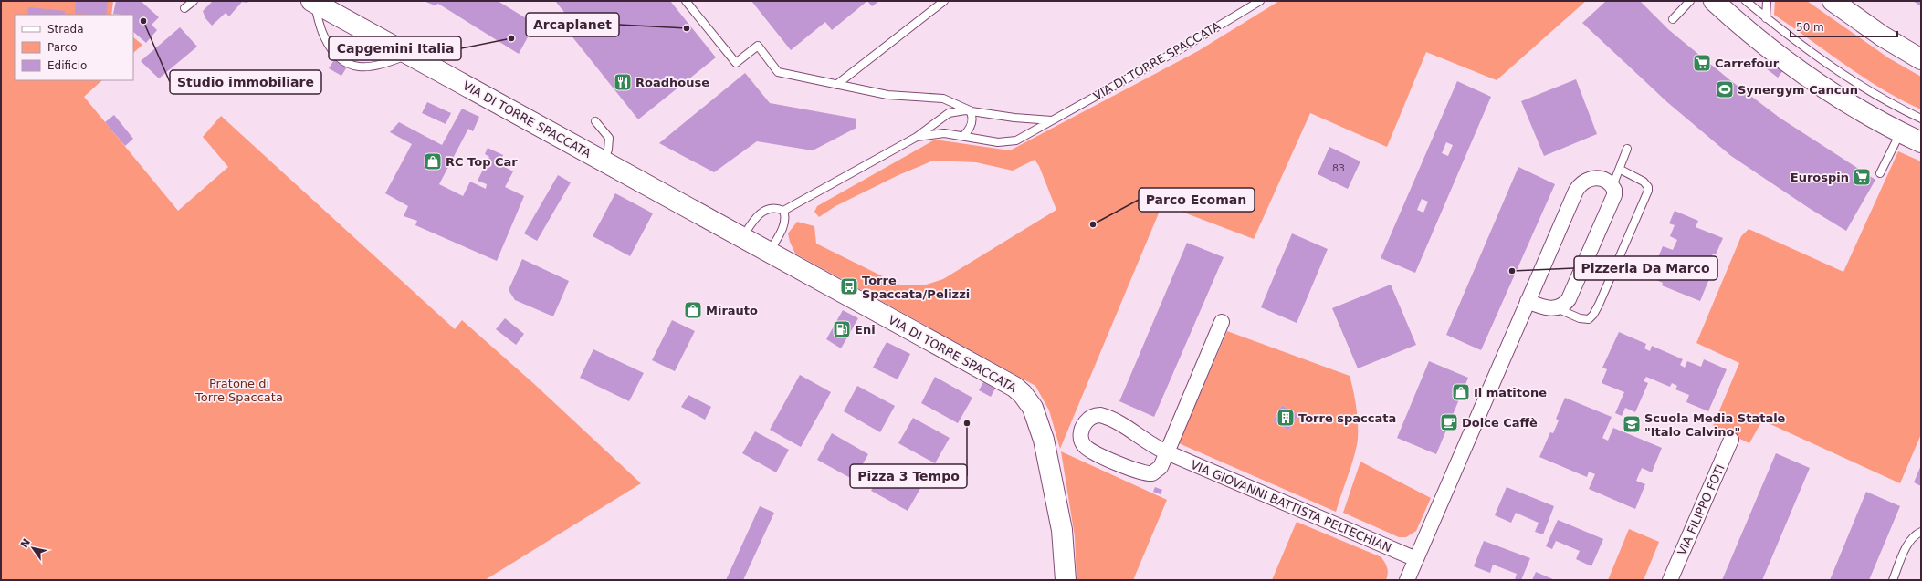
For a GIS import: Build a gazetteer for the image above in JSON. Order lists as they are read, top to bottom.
{
  "streets": {
    "street": ["VIA DI TORRE SPACCATA", "VIA GIOVANNI BATTISTA PELTECHIAN", "VIA FILIPPO FOTI"]
  },
  "parks": ["Pratone di Torre Spaccata"],
  "places": {
    "other": [
      "Studio immobiliare",
      "Arcaplanet",
      "Capgemini Italia",
      "Parco Ecoman",
      "Pizzeria Da Marco",
      "Pizza 3 Tempo"
    ],
    "supermarket": ["Carrefour", "Eurospin"],
    "restaurant": ["Roadhouse"],
    "sports": ["Synergym Cancun"],
    "shop": ["RC Top Car", "Mirauto", "Il matitone"],
    "bus stop": ["Torre Spaccata/Pelizzi"],
    "fuel station": ["Eni"],
    "building": ["Torre spaccata"],
    "cafe": ["Dolce Caffè"],
    "school or university": ["Scuola Media Statale \"Italo Calvino\""]
  },
  "house_numbers": ["83"],
  "legend": ["Strada", "Parco", "Edificio"],
  "scale_bar": "50 m",
  "north": "top left"
}
